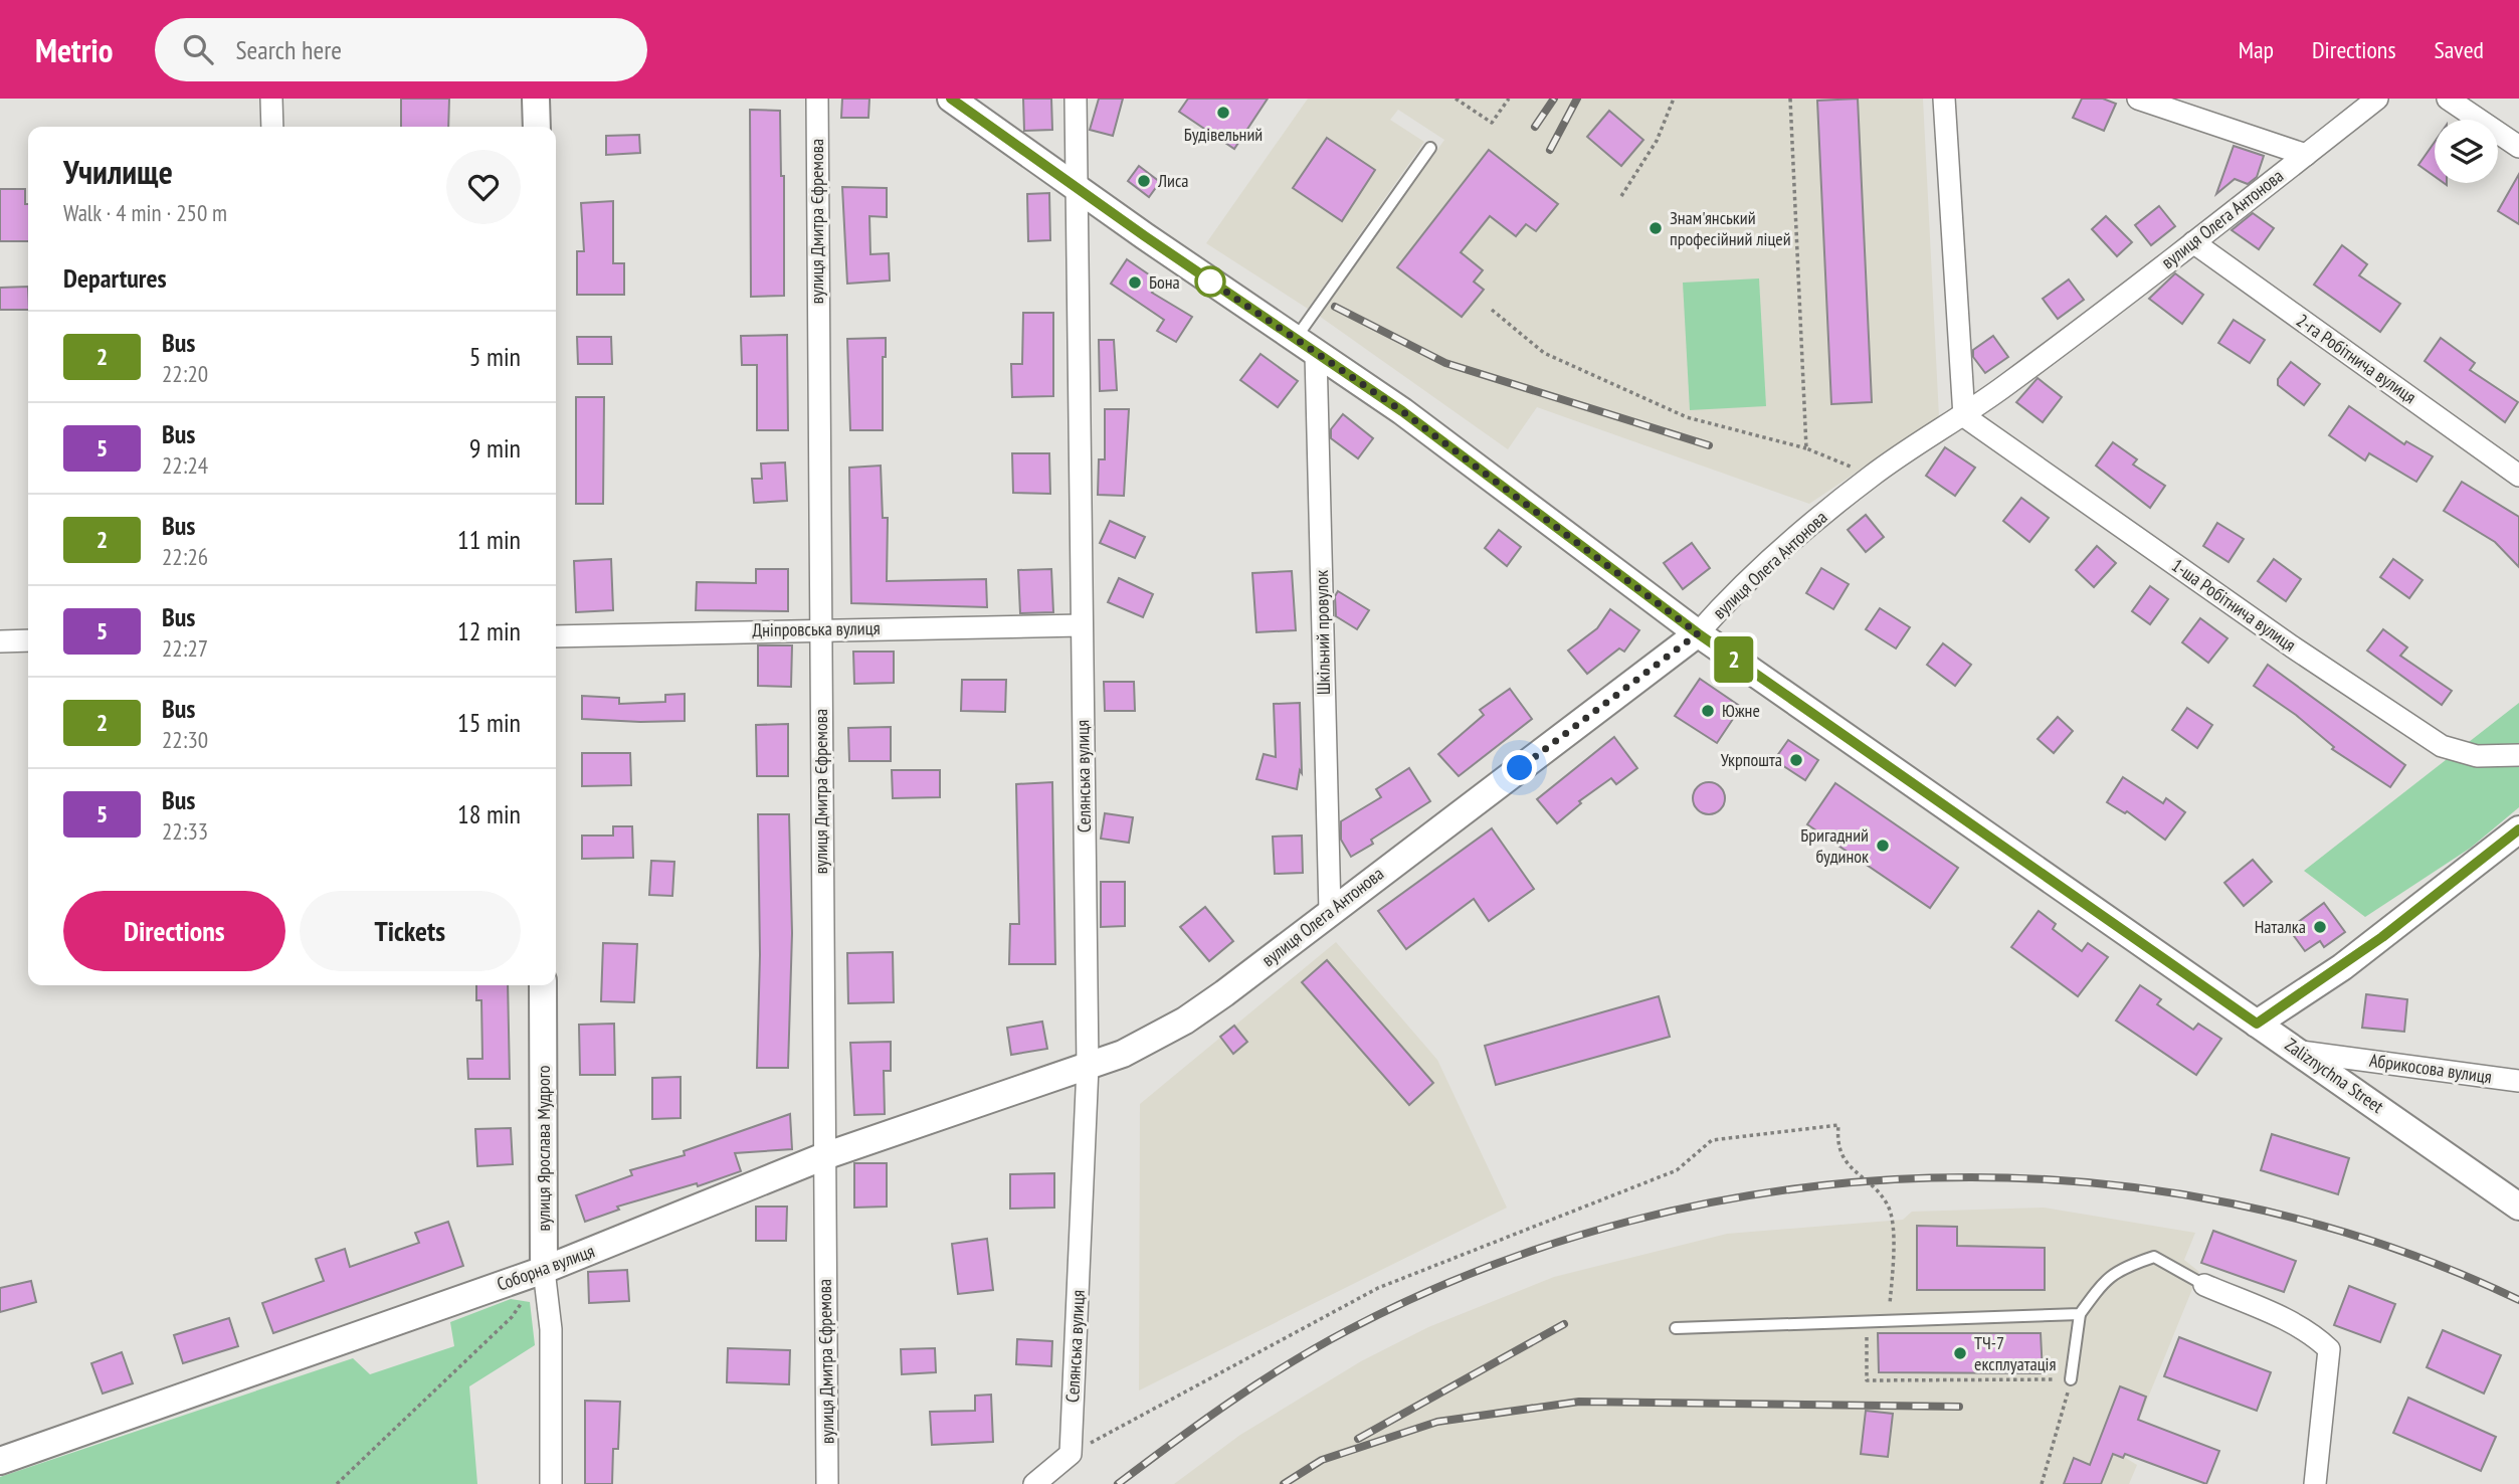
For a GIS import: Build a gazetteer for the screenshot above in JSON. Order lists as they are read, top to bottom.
{
  "streets": {
    "street": [
      "вулиця Олега Антонова",
      "вулиця Дмитра Єфремова",
      "2-га Робітнича вулиця",
      "1-ша Робітнича вулиця",
      "Дніпровська вулиця",
      "Шкільний провулок",
      "Селянська вулиця",
      "Абрикосова вулиця",
      "Zaliznychna Street",
      "вулиця Ярослава Мудрого",
      "Соборна вулиця"
    ]
  },
  "crossings": [
    ["вулиця Олега Антонова", "2-га Робітнича вулиця"],
    ["вулиця Олега Антонова", "1-ша Робітнича вулиця"],
    ["вулиця Олега Антонова", "Шкільний провулок"],
    ["вулиця Олега Антонова", "Селянська вулиця"],
    ["вулиця Олега Антонова", "Zaliznychna Street"],
    ["вулиця Олега Антонова", "Соборна вулиця"],
    ["вулиця Дмитра Єфремова", "Дніпровська вулиця"],
    ["вулиця Дмитра Єфремова", "Соборна вулиця"],
    ["Дніпровська вулиця", "Селянська вулиця"],
    ["Шкільний провулок", "Zaliznychna Street"],
    ["Селянська вулиця", "Zaliznychna Street"],
    ["Селянська вулиця", "Соборна вулиця"],
    ["Абрикосова вулиця", "Zaliznychna Street"],
    ["вулиця Ярослава Мудрого", "Соборна вулиця"]
  ],
  "places": [
    "Будівельний",
    "Лиса",
    "Знам'янський професійний ліцей",
    "Бона",
    "Южне",
    "Укрпошта",
    "Бригадний будинок",
    "Наталка",
    "ТЧ-7 експлуатація"
  ],
  "lines": ["bus line 2"],
  "page": {
    "header": "Metrio",
    "search": "Search here",
    "nav": ["Map", "Directions", "Saved"],
    "on_map": "2",
    "heading": [
      ["Училище", "Walk · 4 min · 250 m"],
      "Departures"
    ],
    "list": [
      {
        "mark": "2",
        "name": "Bus",
        "note": "22:20",
        "value": "5 min"
      },
      {
        "mark": "5",
        "name": "Bus",
        "note": "22:24",
        "value": "9 min"
      },
      {
        "mark": "2",
        "name": "Bus",
        "note": "22:26",
        "value": "11 min"
      },
      {
        "mark": "5",
        "name": "Bus",
        "note": "22:27",
        "value": "12 min"
      },
      {
        "mark": "2",
        "name": "Bus",
        "note": "22:30",
        "value": "15 min"
      },
      {
        "mark": "5",
        "name": "Bus",
        "note": "22:33",
        "value": "18 min"
      }
    ],
    "buttons": ["Directions", "Tickets"]
  }
}
